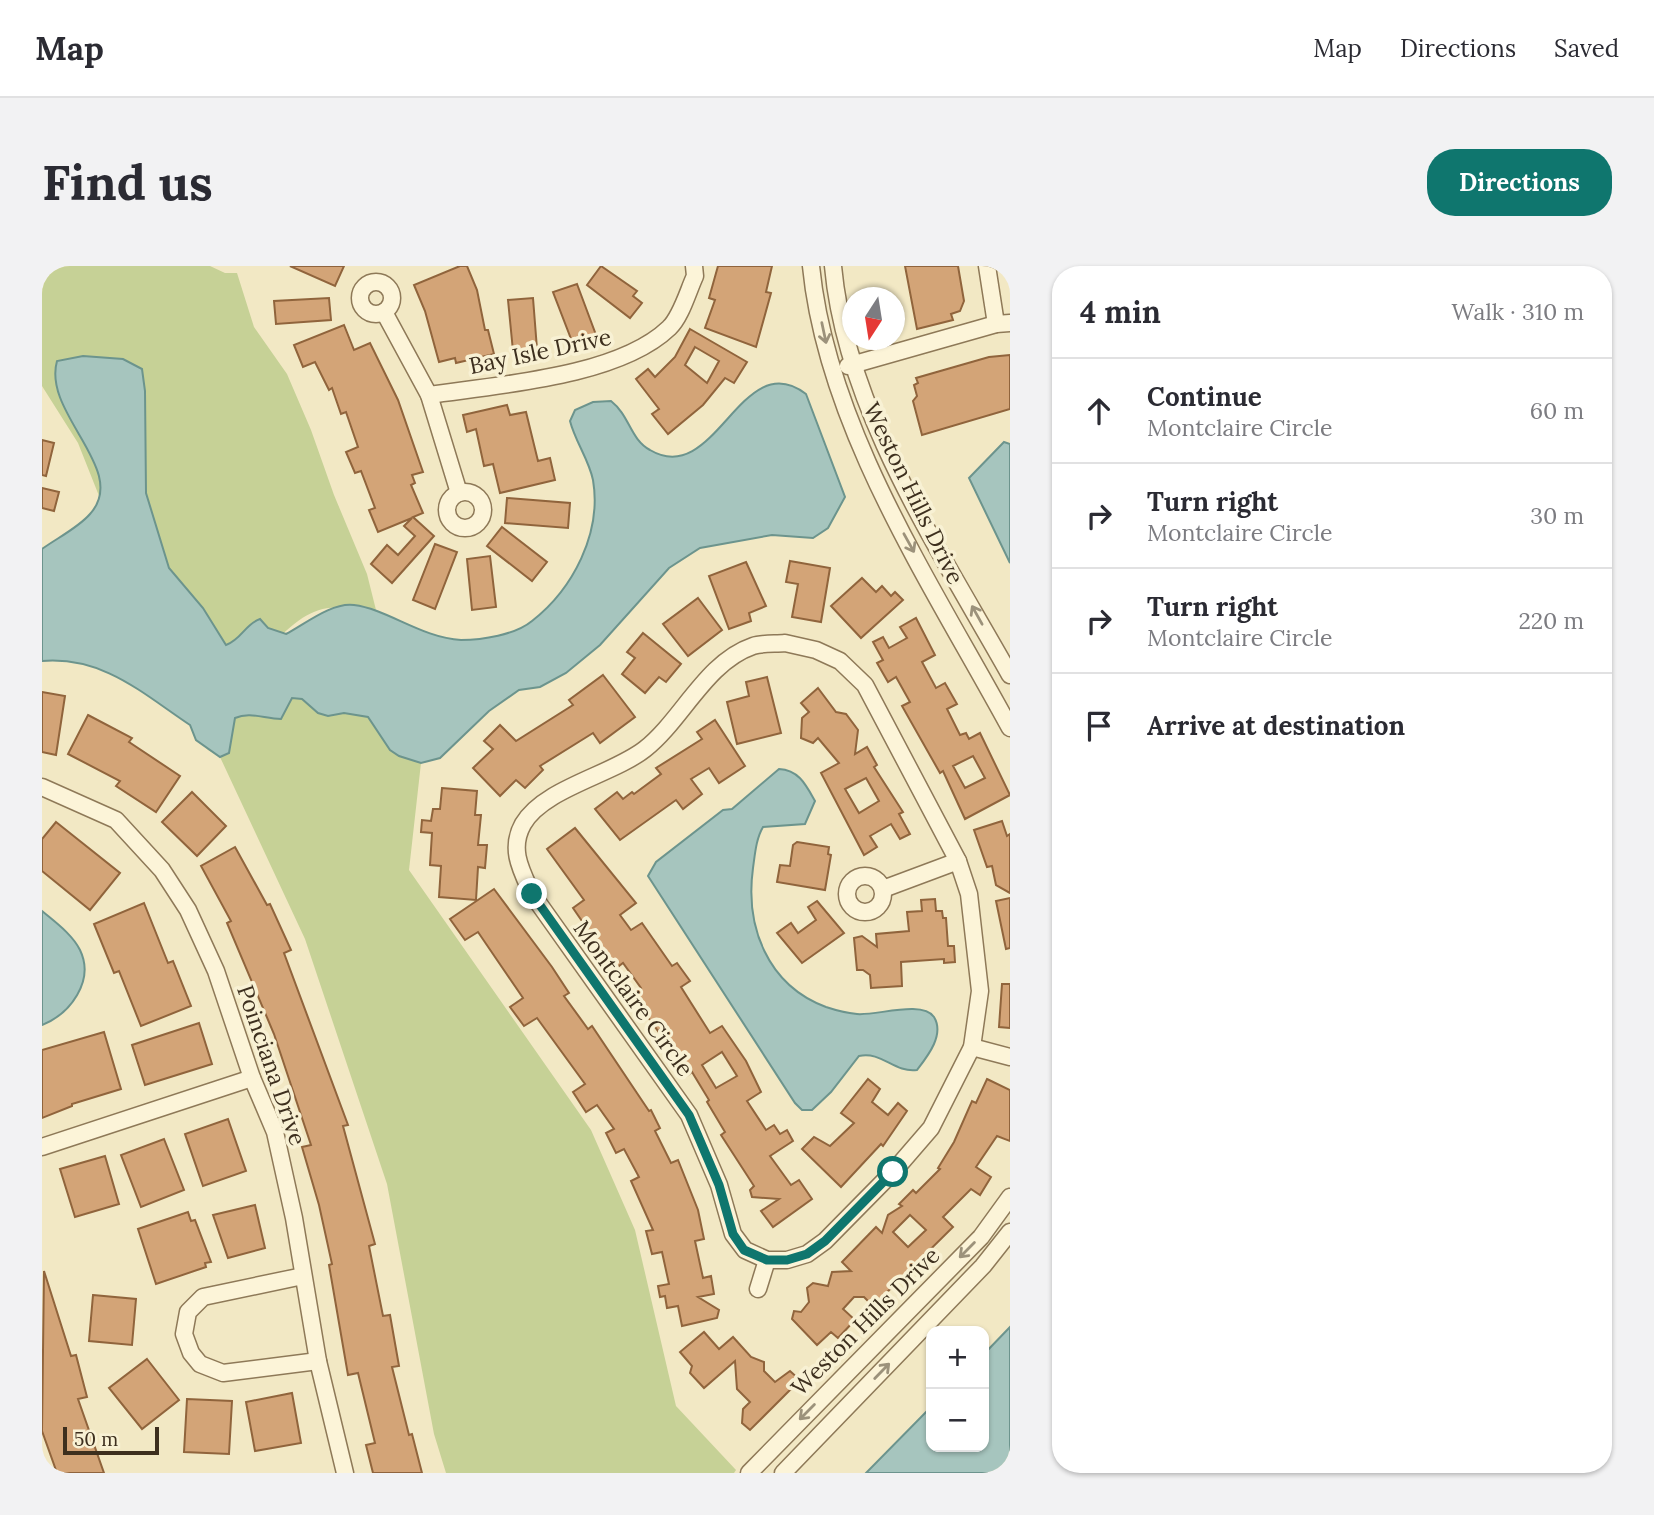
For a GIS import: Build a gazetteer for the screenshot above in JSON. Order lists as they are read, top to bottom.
{
  "streets": {
    "street": [
      "Bay Isle Drive",
      "Weston Hills Drive",
      "Montclaire Circle",
      "Poinciana Drive"
    ]
  },
  "scale_bar": "50 m",
  "north": "bottom",
  "page": {
    "header": "Map",
    "nav": ["Map", "Directions", "Saved"],
    "buttons": "Directions",
    "title": "Find us",
    "heading": ["4 min", "Walk · 310 m"],
    "list": [
      ["Continue", "Montclaire Circle", "60 m"],
      ["Turn right", "Montclaire Circle", "30 m"],
      ["Turn right", "Montclaire Circle", "220 m"],
      "Arrive at destination"
    ],
    "map_buttons": ["+", "−"],
    "scale": "50 m"
  }
}
